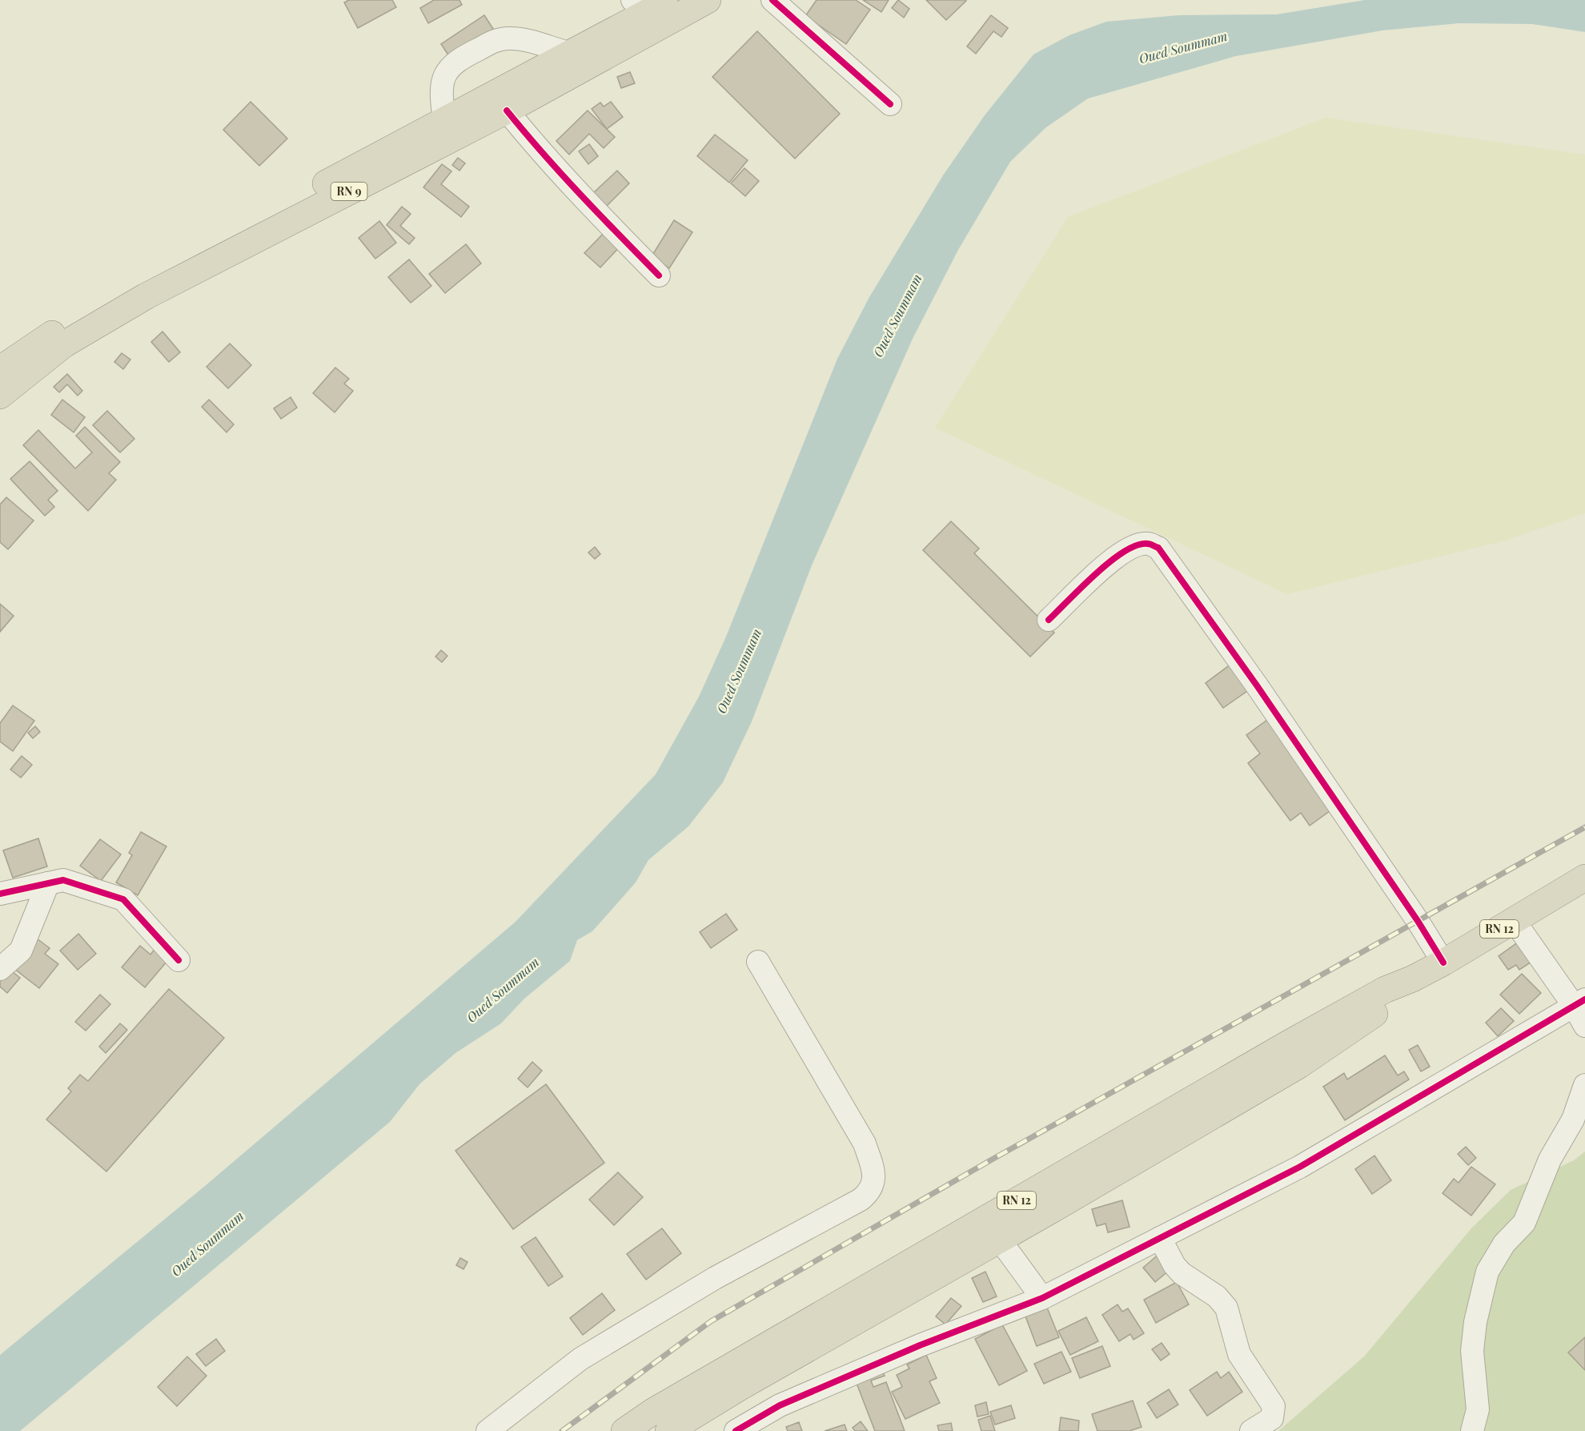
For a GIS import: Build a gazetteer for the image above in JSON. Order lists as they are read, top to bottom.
{
  "streets": {
    "highway": ["RN 9", "RN 12"]
  },
  "water": ["Oued Soummam"]
}
